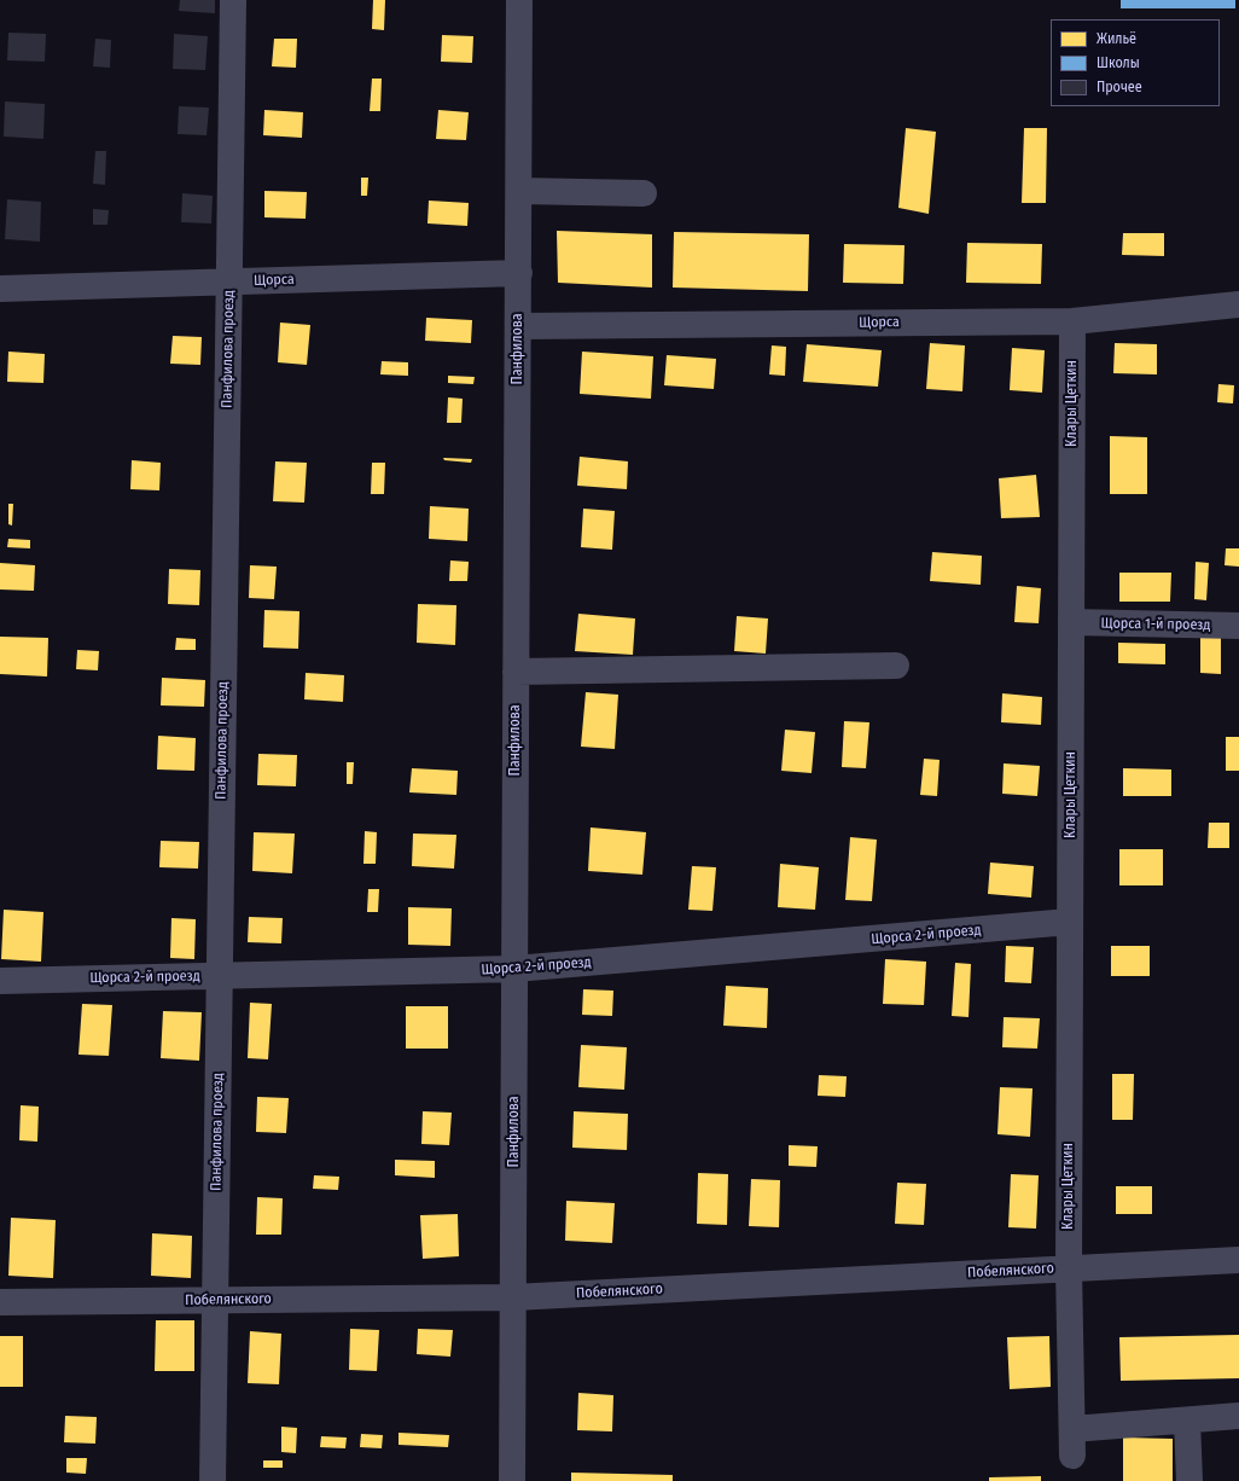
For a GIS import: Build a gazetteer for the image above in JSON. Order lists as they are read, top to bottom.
{
  "streets": {
    "street": [
      "Щорса",
      "Панфилова проезд",
      "Панфилова",
      "Клары Цеткин",
      "Щорса 1-й проезд",
      "Щорса 2-й проезд",
      "Побелянского"
    ]
  },
  "crossings": [
    ["Щорса", "Панфилова проезд"],
    ["Щорса", "Панфилова"],
    ["Щорса", "Клары Цеткин"],
    ["Панфилова проезд", "Щорса 2-й проезд"],
    ["Панфилова проезд", "Побелянского"],
    ["Панфилова", "Щорса 2-й проезд"],
    ["Панфилова", "Побелянского"],
    ["Клары Цеткин", "Щорса 1-й проезд"],
    ["Клары Цеткин", "Щорса 2-й проезд"],
    ["Клары Цеткин", "Побелянского"]
  ],
  "legend": ["Жильё", "Школы", "Прочее"]
}
